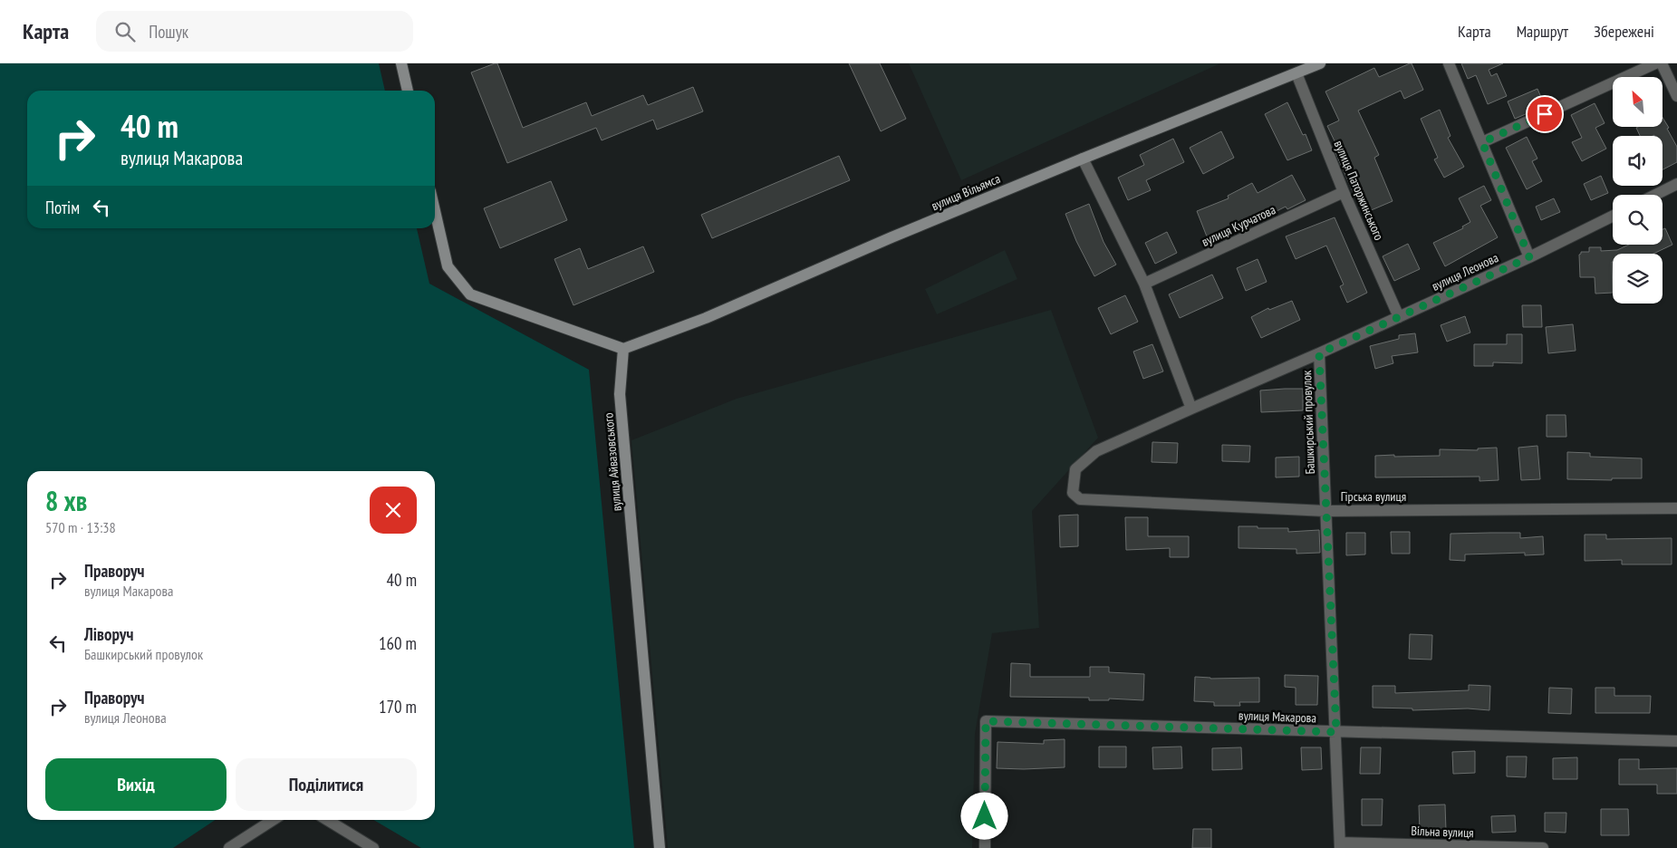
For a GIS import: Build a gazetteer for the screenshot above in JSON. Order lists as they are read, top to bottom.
{
  "streets": {
    "street": [
      "вулиця Паторжинського",
      "вулиця Вільямса",
      "вулиця Курчатова",
      "вулиця Леонова",
      "Башкирський провулок",
      "вулиця Айвазовського",
      "Гірська вулиця",
      "вулиця Макарова",
      "Вільна вулиця"
    ]
  },
  "crossings": [
    ["вулиця Паторжинського", "вулиця Вільямса"],
    ["вулиця Паторжинського", "вулиця Курчатова"],
    ["вулиця Паторжинського", "вулиця Леонова"],
    ["вулиця Вільямса", "вулиця Айвазовського"],
    ["вулиця Леонова", "Башкирський провулок"],
    ["Башкирський провулок", "Гірська вулиця"],
    ["Башкирський провулок", "вулиця Макарова"],
    ["Башкирський провулок", "Вільна вулиця"]
  ],
  "north": "top left",
  "page": {
    "header": "Карта",
    "search": "Пошук",
    "nav": ["Карта", "Маршрут", "Збережені"],
    "turn": ["40 m", "вулиця Макарова"],
    "then": "Потім",
    "heading": ["8 хв", "570 m · 13:38"],
    "list": [
      {
        "name": "Праворуч",
        "note": "вулиця Макарова",
        "value": "40 m"
      },
      {
        "name": "Ліворуч",
        "note": "Башкирський провулок",
        "value": "160 m"
      },
      {
        "name": "Праворуч",
        "note": "вулиця Леонова",
        "value": "170 m"
      }
    ],
    "buttons": ["Вихід", "Поділитися"]
  }
}
